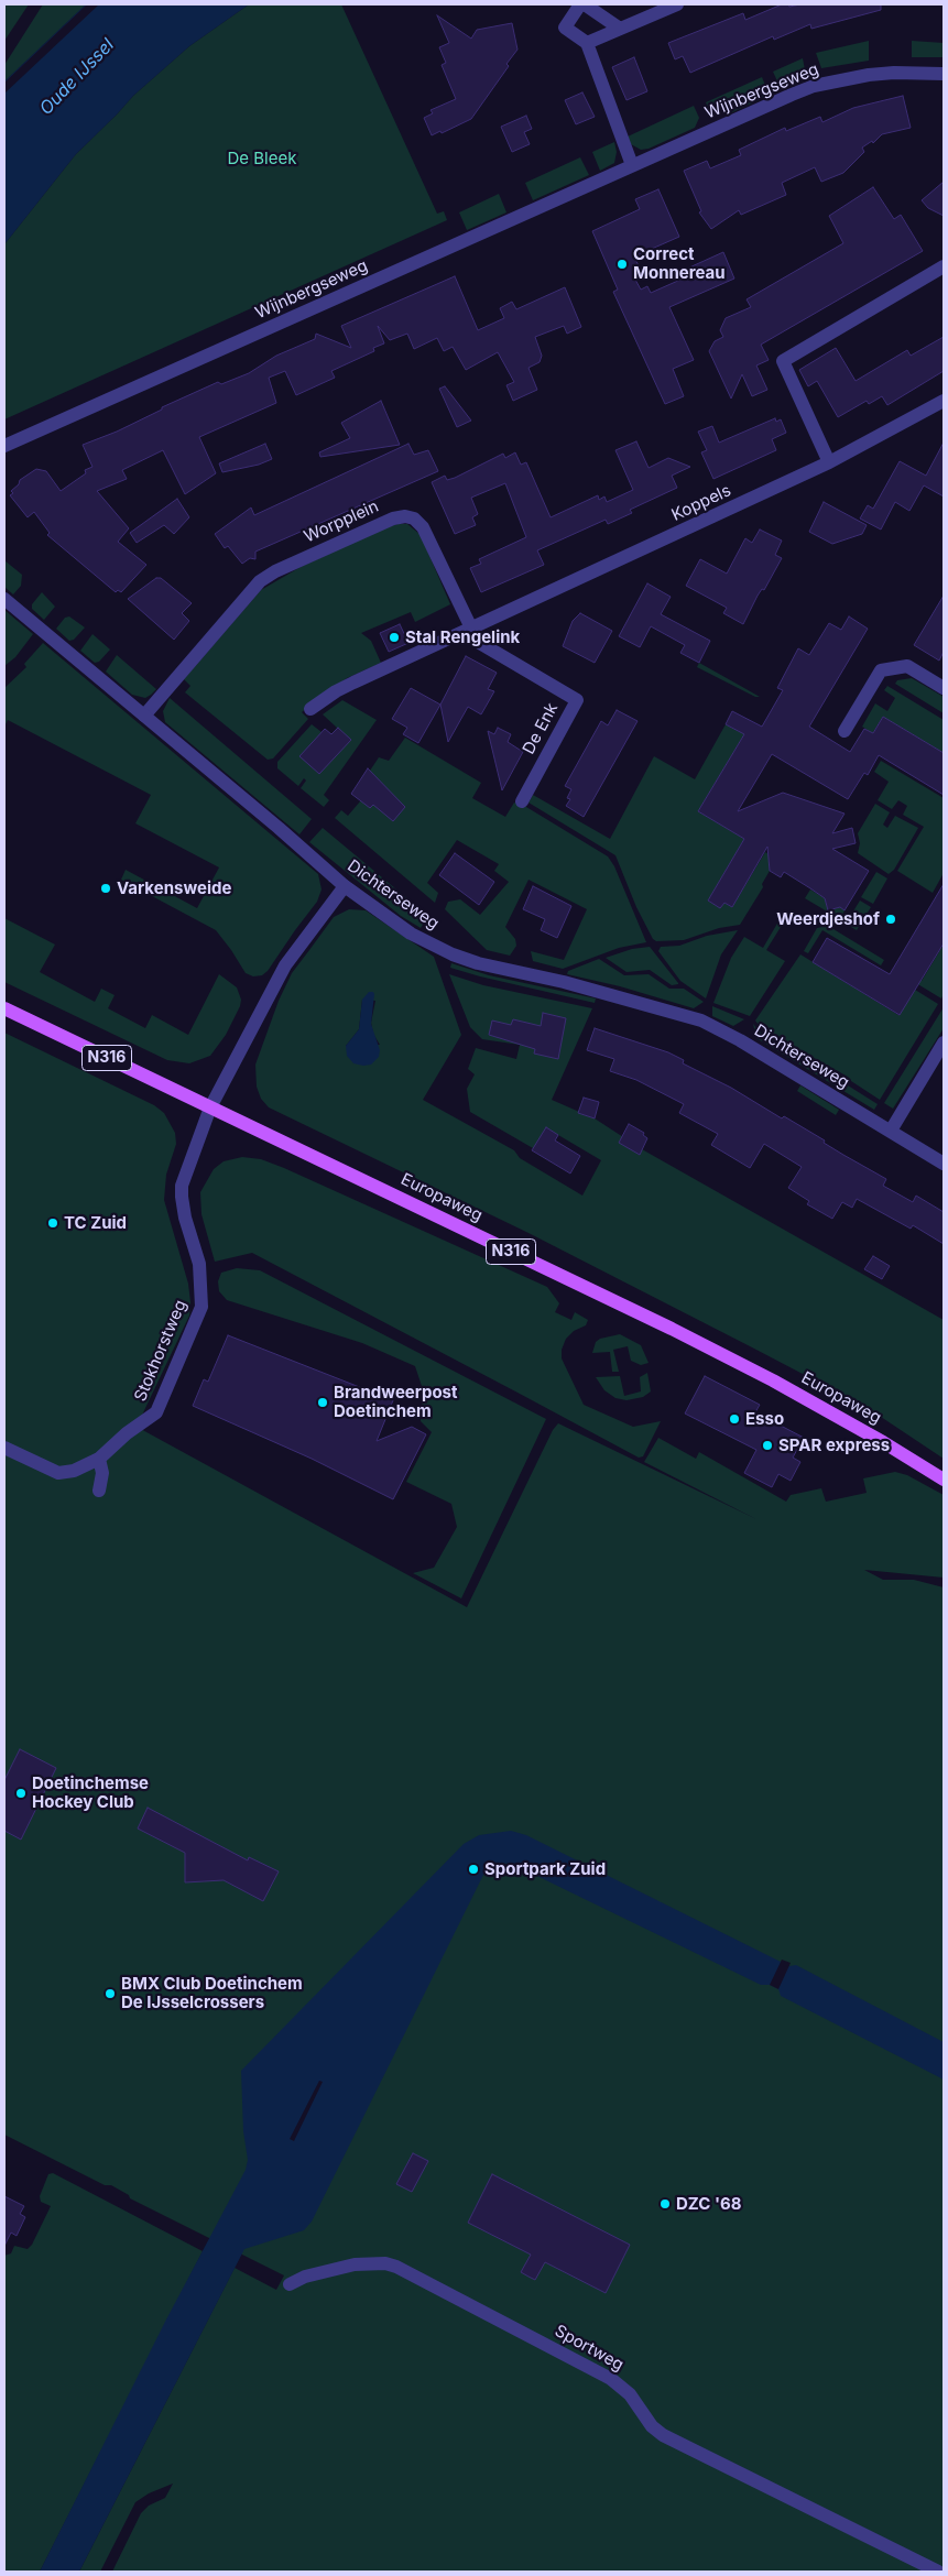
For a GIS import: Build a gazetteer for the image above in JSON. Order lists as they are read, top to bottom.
{
  "streets": {
    "main road": ["N316", "Europaweg"],
    "street": [
      "Wijnbergseweg",
      "Koppels",
      "Worpplein",
      "De Enk",
      "Dichterseweg",
      "Stokhorstweg",
      "Sportweg"
    ]
  },
  "crossings": [
    ["Koppels", "Worpplein"],
    ["Koppels", "De Enk"],
    ["Worpplein", "De Enk"],
    ["Worpplein", "Dichterseweg"],
    ["Europaweg", "Stokhorstweg"]
  ],
  "water": ["Oude IJssel"],
  "parks": ["De Bleek"],
  "places": [
    "Correct Monnereau",
    "Stal Rengelink",
    "Varkensweide",
    "Weerdjeshof",
    "TC Zuid",
    "Brandweerpost Doetinchem",
    "Esso",
    "SPAR express",
    "Doetinchemse Hockey Club",
    "Sportpark Zuid",
    "BMX Club Doetinchem De IJsselcrossers",
    "DZC '68"
  ]
}
